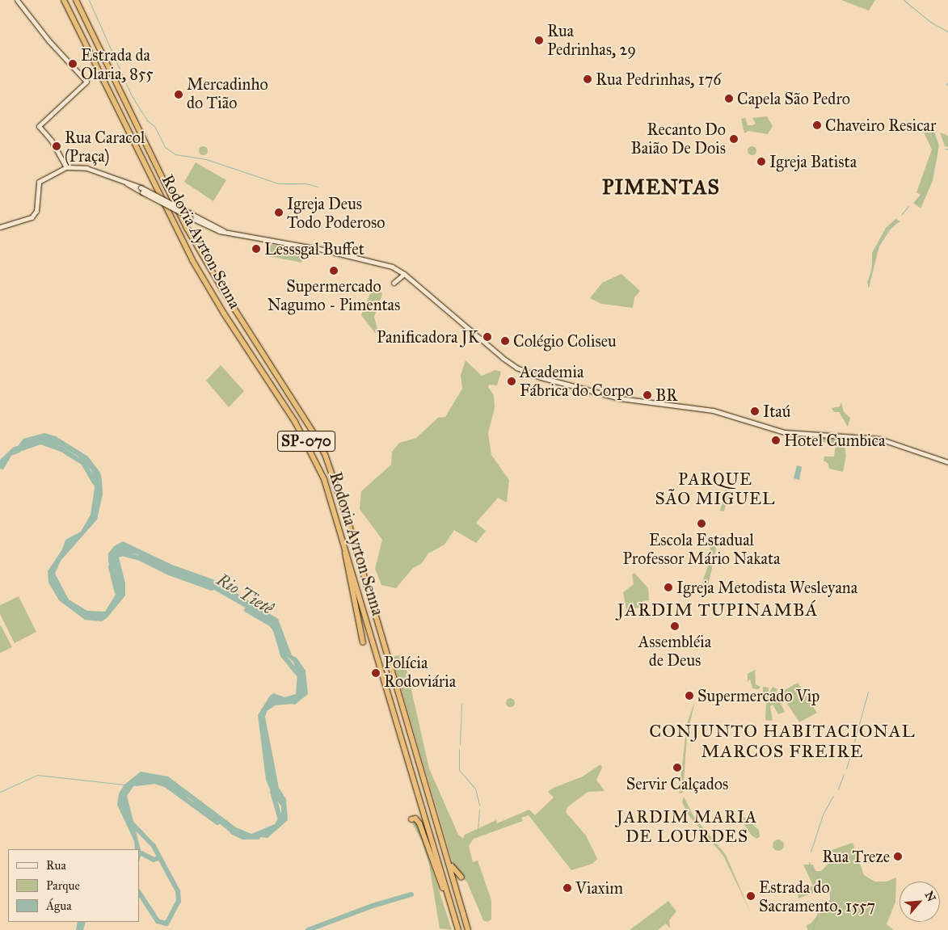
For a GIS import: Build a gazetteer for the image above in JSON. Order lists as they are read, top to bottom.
{
  "streets": {
    "highway": ["Rodovia Ayrton Senna", "SP-070"]
  },
  "districts": [
    "PIMENTAS",
    "PARQUE SÃO MIGUEL",
    "JARDIM TUPINAMBÁ",
    "CONJUNTO HABITACIONAL MARCOS FREIRE",
    "JARDIM MARIA DE LOURDES"
  ],
  "water": ["Rio Tietê"],
  "places": [
    "Rua Pedrinhas, 29",
    "Estrada da Olaria, 855",
    "Rua Pedrinhas, 176",
    "Mercadinho do Tião",
    "Capela São Pedro",
    "Chaveiro Resicar",
    "Recanto Do Baião De Dois",
    "Rua Caracol (Praça)",
    "Igreja Batista",
    "Igreja Deus Todo Poderoso",
    "Lesssgal Buffet",
    "Supermercado Nagumo - Pimentas",
    "Panificadora JK",
    "Colégio Coliseu",
    "Academia Fábrica do Corpo",
    "BR",
    "Itaú",
    "Hotel Cumbica",
    "Escola Estadual Professor Mário Nakata",
    "Igreja Metodista Wesleyana",
    "Assembléia de Deus",
    "Polícia Rodoviária",
    "Supermercado Vip",
    "Servir Calçados",
    "Rua Treze",
    "Viaxim",
    "Estrada do Sacramento, 1557"
  ],
  "legend": ["Rua", "Parque", "Água"],
  "north": "top right"
}
